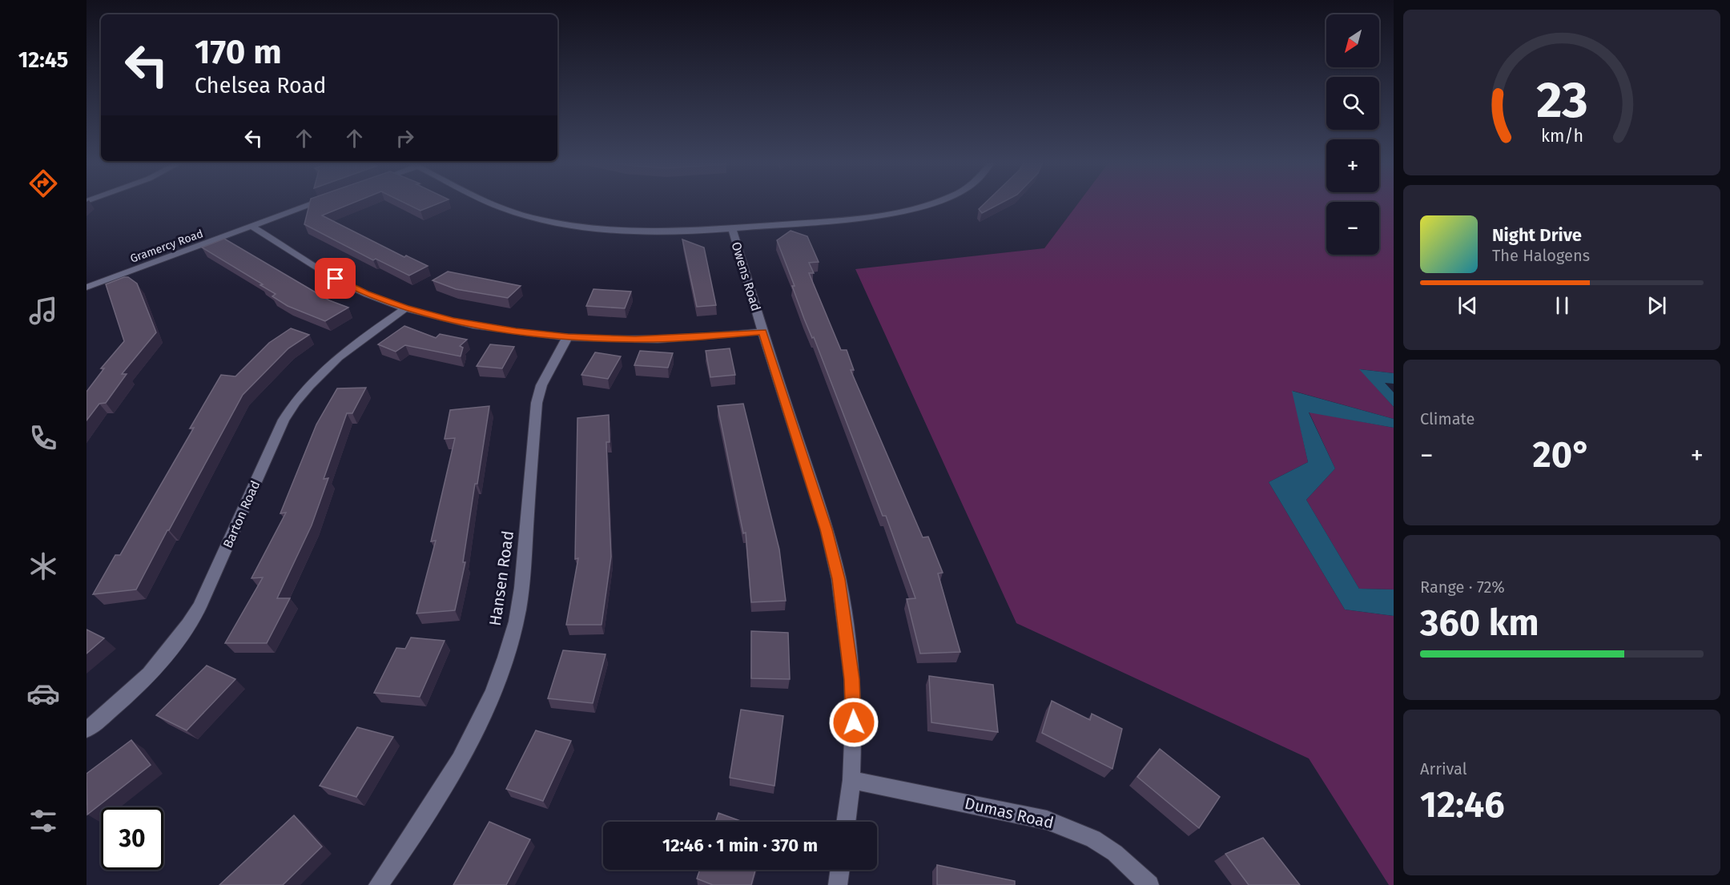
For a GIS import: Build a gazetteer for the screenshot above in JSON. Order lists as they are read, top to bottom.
{
  "streets": {
    "street": [
      "Gramercy Road",
      "Owens Road",
      "Barton Road",
      "Hansen Road",
      "Dumas Road"
    ]
  },
  "crossings": [
    ["Owens Road", "Dumas Road"]
  ],
  "north": "bottom left",
  "page": {
    "tabs": "12:45",
    "map_buttons": ["+", "−"],
    "turn": ["170 m", "Chelsea Road"],
    "song": ["Night Drive", "The Halogens"],
    "tile": [
      "Climate",
      ["Range · 72%", "360 km"],
      ["Arrival", "12:46"]
    ],
    "heat": ["−", "20°", "+"],
    "limit": "30",
    "trip": "12:46 · 1 min · 370 m",
    "gauge": ["23", "km/h"]
  }
}
